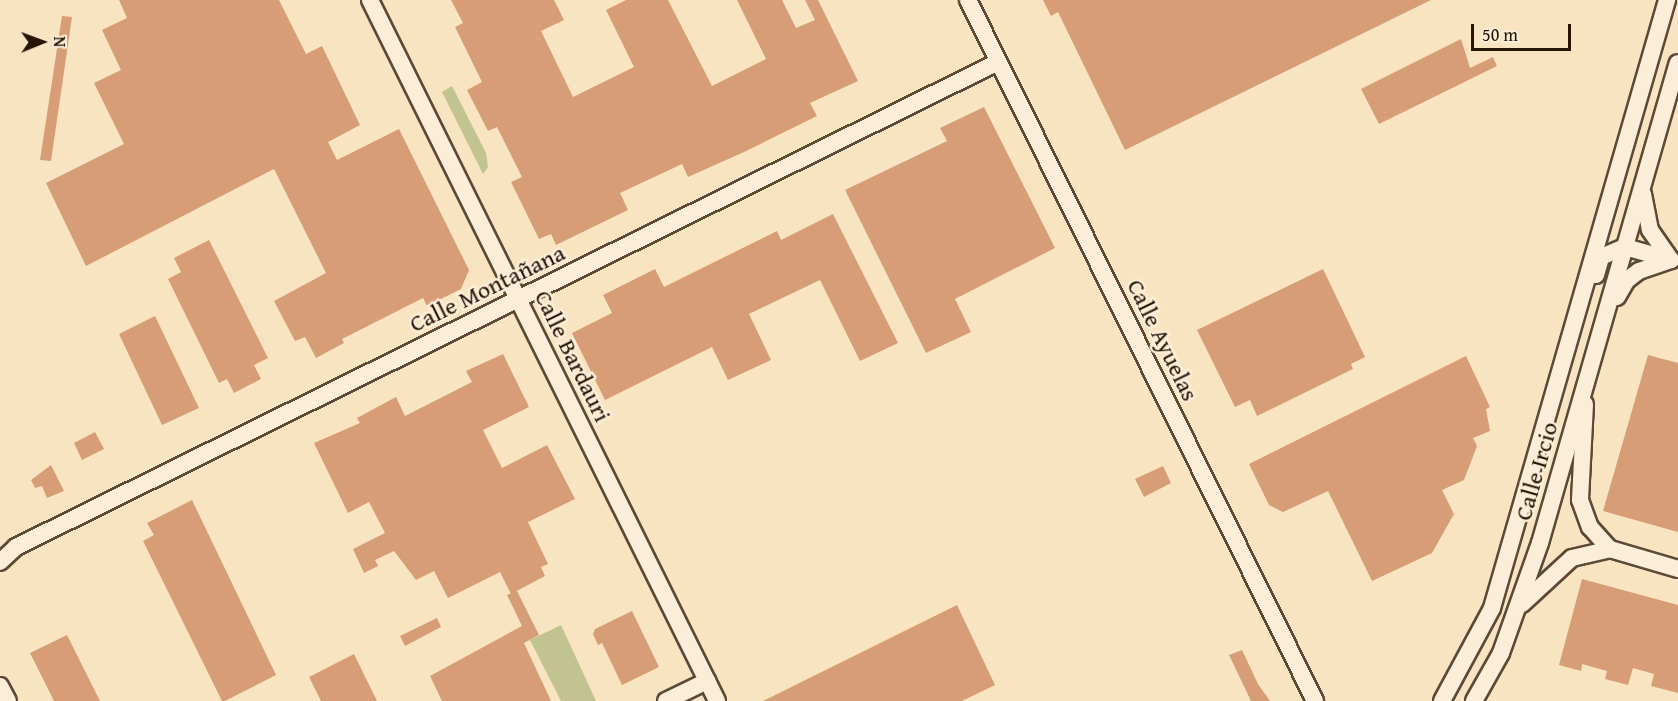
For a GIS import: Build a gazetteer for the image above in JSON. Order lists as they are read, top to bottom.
{
  "streets": {
    "street": [
      "Calle Montañana",
      "Calle Ayuelas",
      "Calle Bardauri",
      "Calle Ircio"
    ]
  },
  "crossings": [
    ["Calle Montañana", "Calle Ayuelas"],
    ["Calle Montañana", "Calle Bardauri"]
  ],
  "scale_bar": "50 m",
  "north": "right"
}
